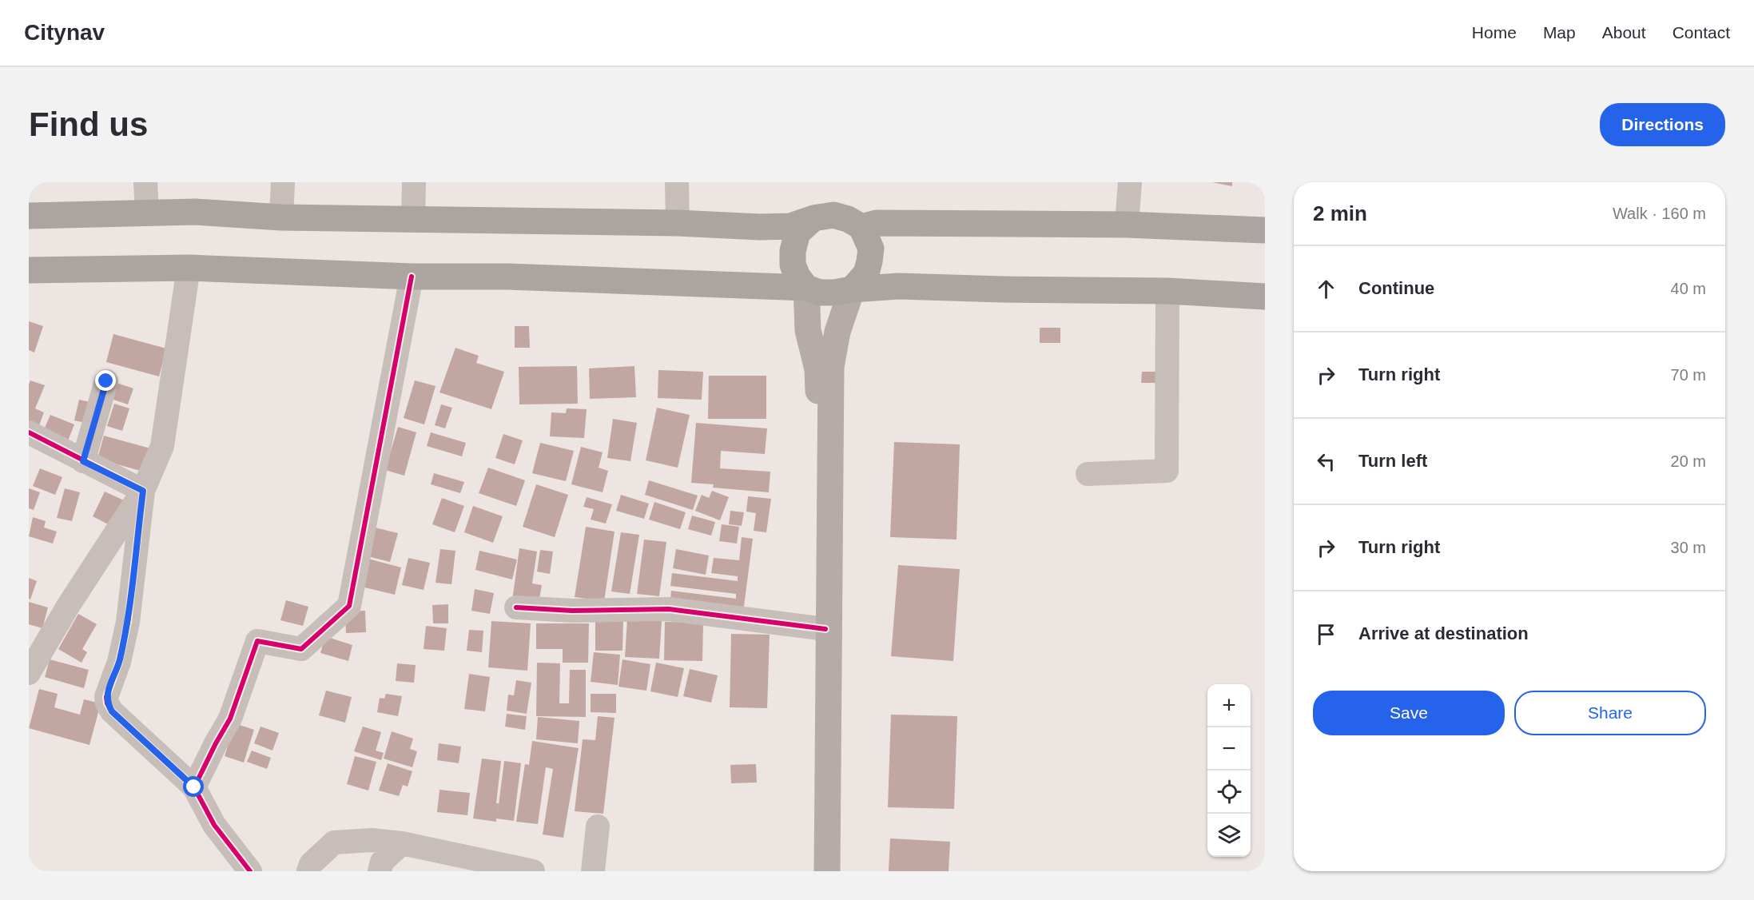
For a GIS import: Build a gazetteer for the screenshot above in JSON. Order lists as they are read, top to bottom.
{
  "page": {
    "header": "Citynav",
    "nav": [
      "Home",
      "Map",
      "About",
      "Contact"
    ],
    "buttons": [
      "Directions",
      ["Save", "Share"]
    ],
    "title": "Find us",
    "heading": ["2 min", "Walk · 160 m"],
    "list": [
      ["Continue", "40 m"],
      ["Turn right", "70 m"],
      ["Turn left", "20 m"],
      ["Turn right", "30 m"],
      "Arrive at destination"
    ],
    "map_buttons": ["+", "−"]
  }
}
